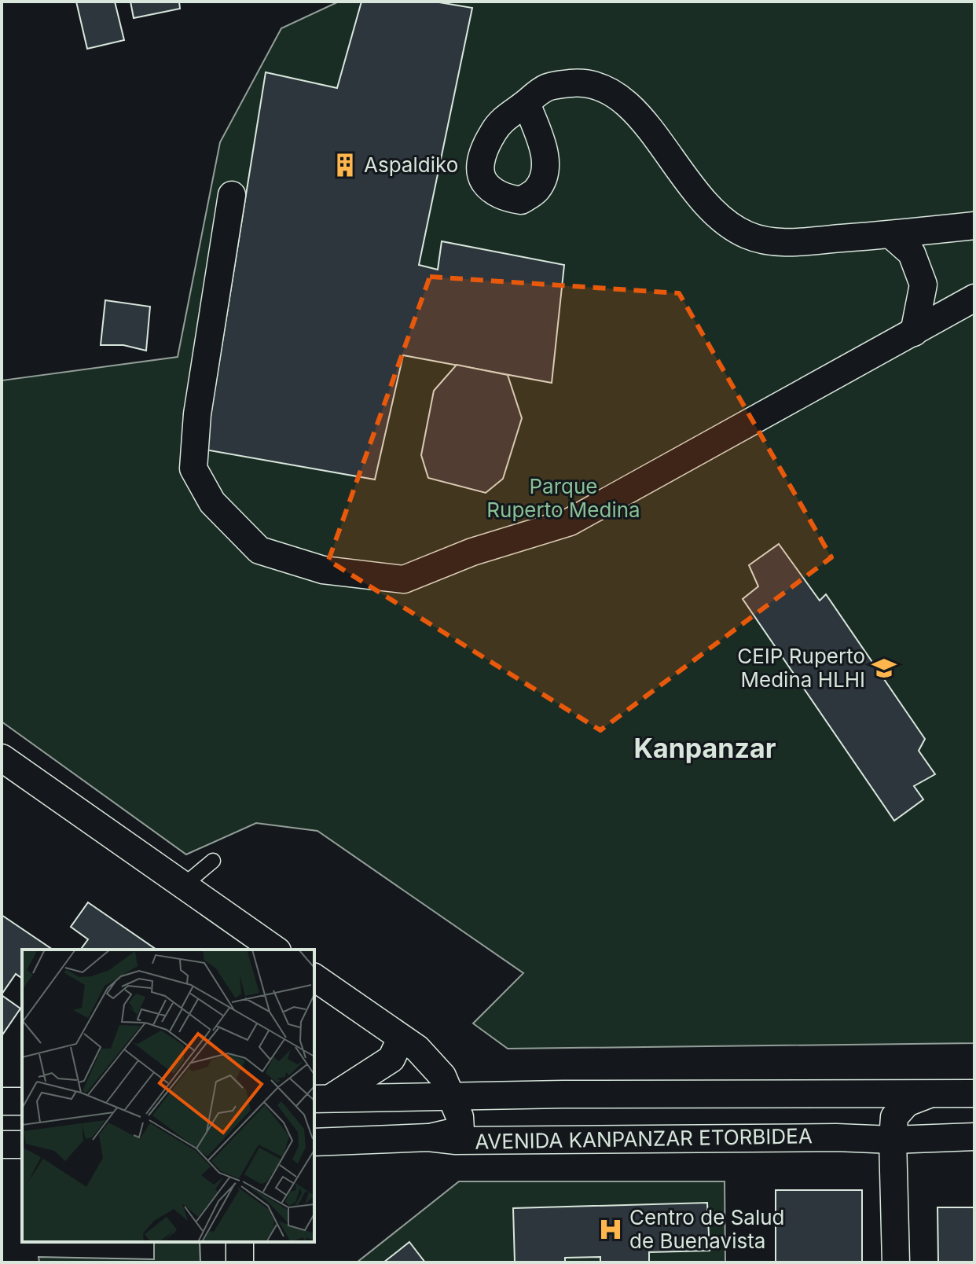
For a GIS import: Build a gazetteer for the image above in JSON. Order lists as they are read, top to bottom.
{
  "streets": {
    "street": ["AVENIDA KANPANZAR ETORBIDEA"]
  },
  "districts": ["Kanpanzar"],
  "parks": ["Parque Ruperto Medina"],
  "places": {
    "building": ["Aspaldiko"],
    "school or university": ["CEIP Ruperto Medina HLHI"],
    "hospital": ["Centro de Salud de Buenavista"]
  }
}
